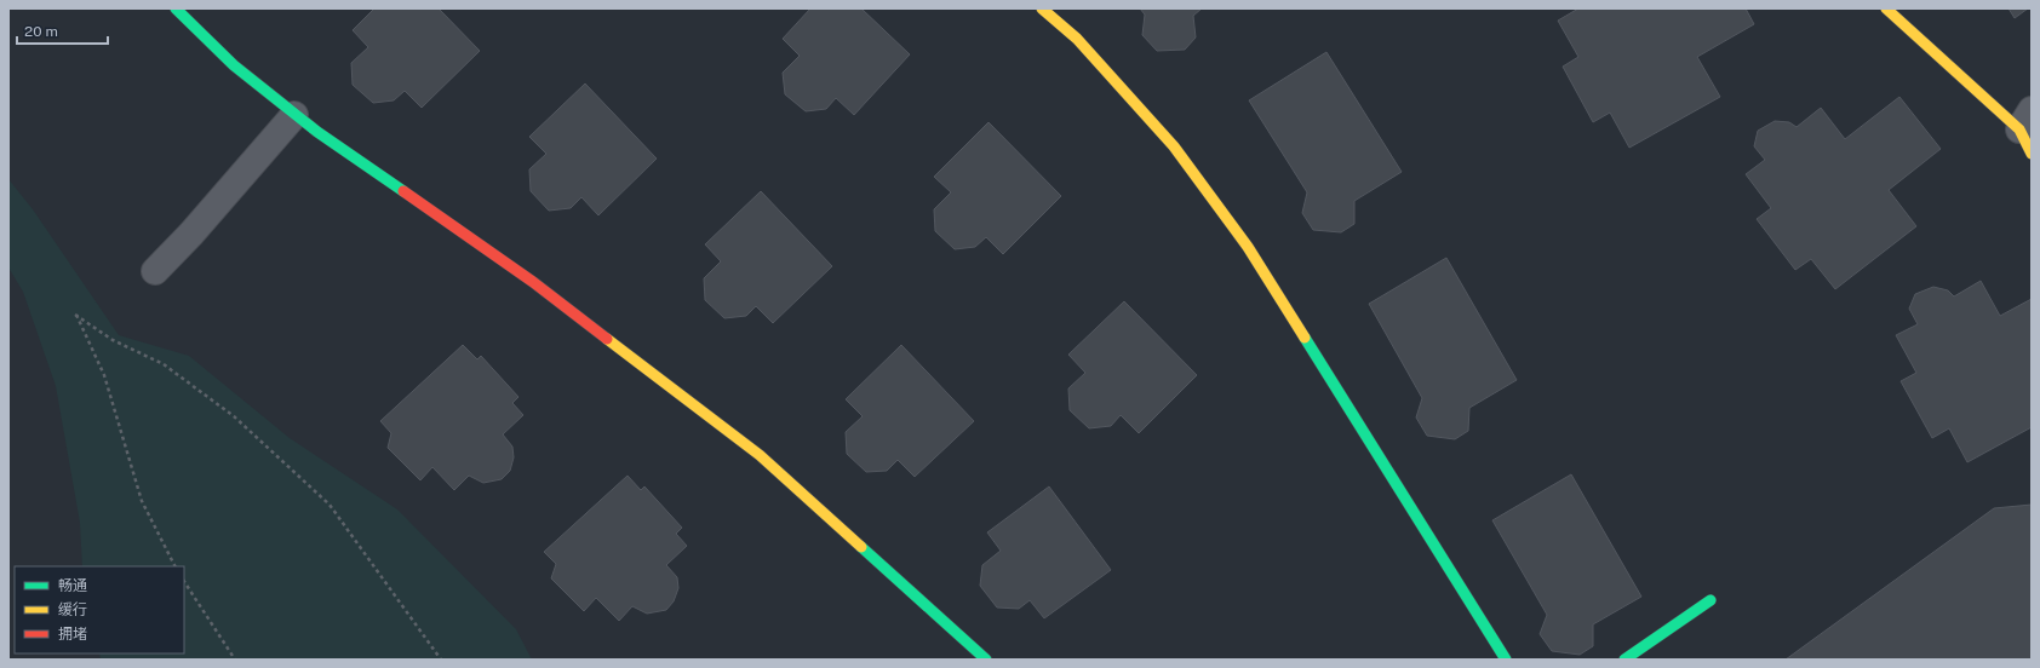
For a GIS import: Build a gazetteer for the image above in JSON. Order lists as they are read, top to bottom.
{
  "legend": ["畅通", "缓行", "拥堵"],
  "scale_bar": "20 m"
}
